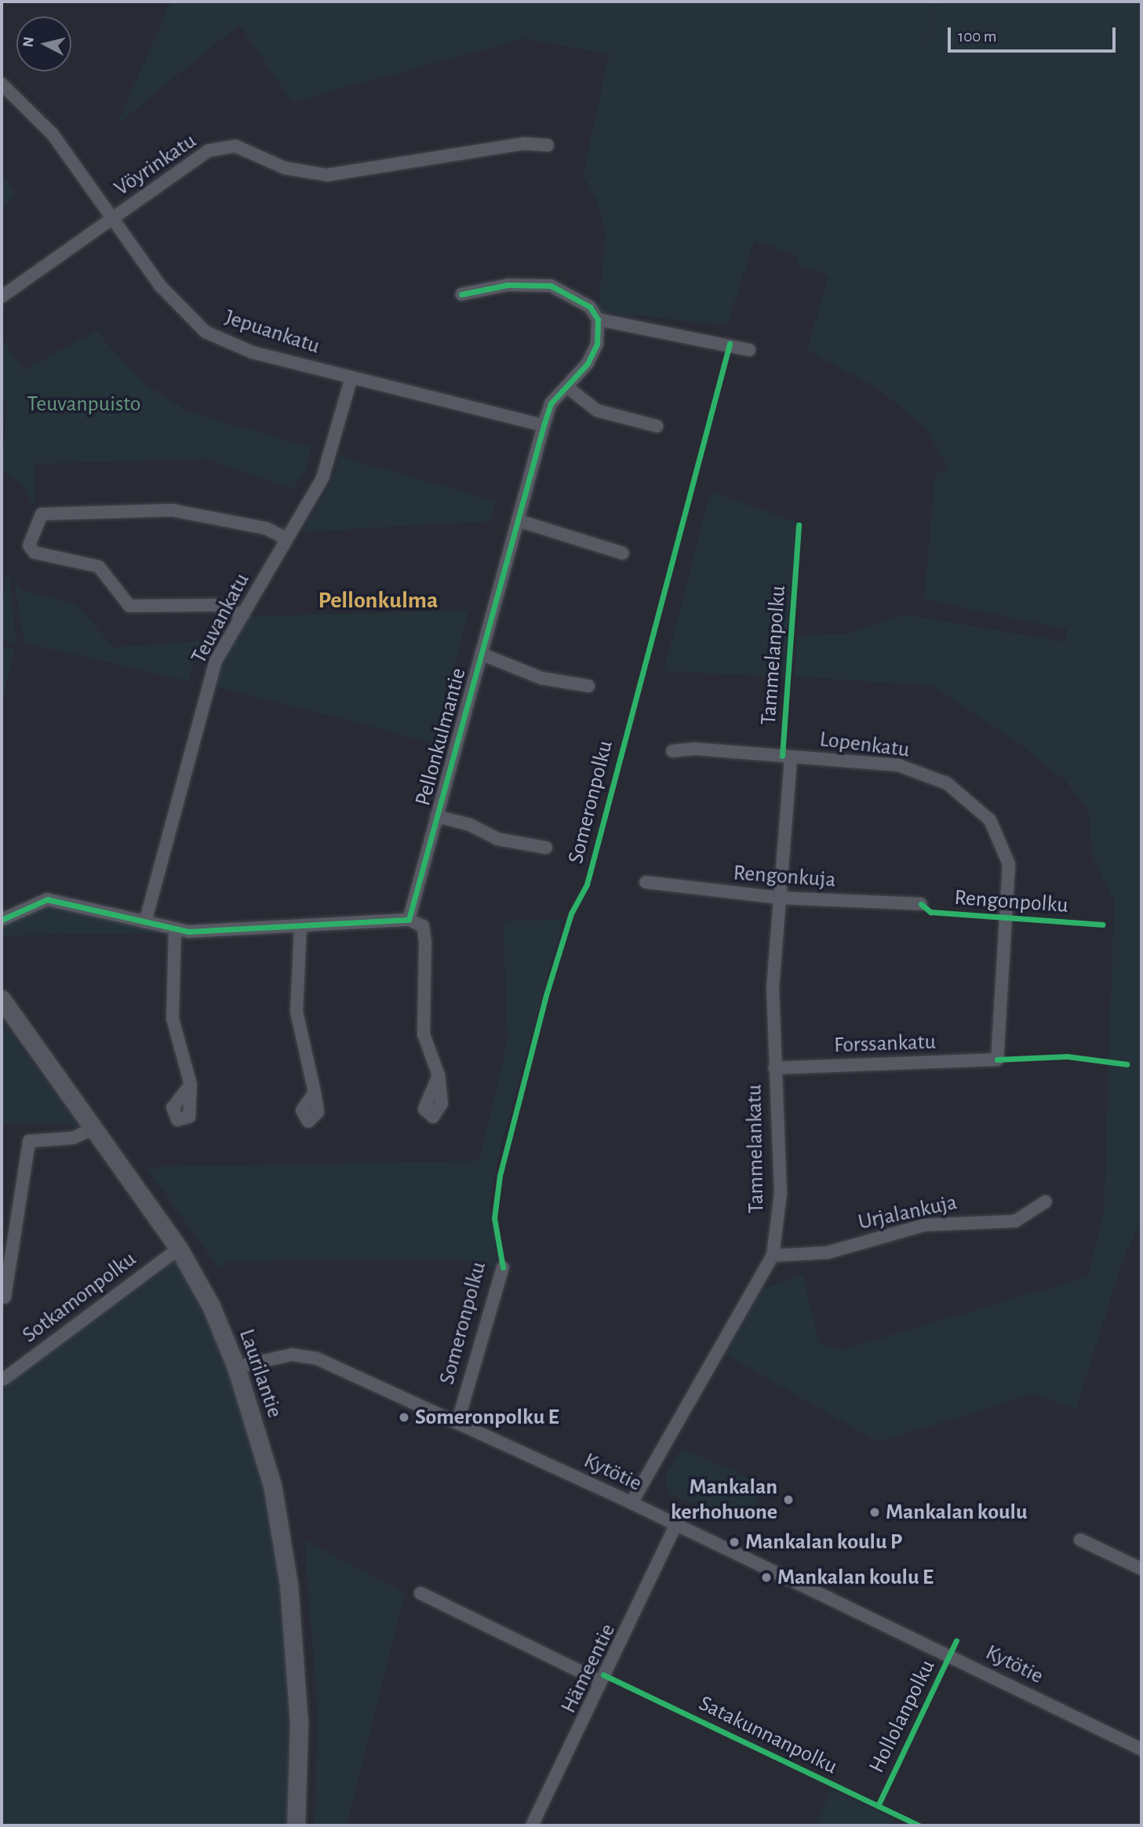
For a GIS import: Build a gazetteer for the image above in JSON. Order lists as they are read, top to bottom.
{
  "streets": {
    "street": [
      "Vöyrinkatu",
      "Jepuankatu",
      "Teuvankatu",
      "Pellonkulmantie",
      "Lopenkatu",
      "Someronpolku",
      "Rengonkuja",
      "Forssankatu",
      "Tammelankatu",
      "Urjalankuja",
      "Sotkamonpolku",
      "Laurilantie",
      "Kytötie",
      "Hämeentie"
    ],
    "cycle path": [
      "Tammelanpolku",
      "Rengonpolku",
      "Hollolanpolku",
      "Satakunnanpolku"
    ]
  },
  "crossings": [
    ["Vöyrinkatu", "Jepuankatu"],
    ["Jepuankatu", "Teuvankatu"],
    ["Jepuankatu", "Pellonkulmantie"],
    ["Lopenkatu", "Forssankatu"],
    ["Lopenkatu", "Tammelankatu"],
    ["Someronpolku", "Kytötie"],
    ["Rengonkuja", "Tammelankatu"],
    ["Forssankatu", "Tammelankatu"],
    ["Tammelankatu", "Urjalankuja"],
    ["Tammelankatu", "Kytötie"],
    ["Sotkamonpolku", "Laurilantie"],
    ["Laurilantie", "Kytötie"],
    ["Kytötie", "Hämeentie"]
  ],
  "districts": ["Pellonkulma"],
  "parks": ["Teuvanpuisto"],
  "places": [
    "Someronpolku E",
    "Mankalan kerhohuone",
    "Mankalan koulu",
    "Mankalan koulu P",
    "Mankalan koulu E"
  ],
  "scale_bar": "100 m",
  "north": "left"
}
